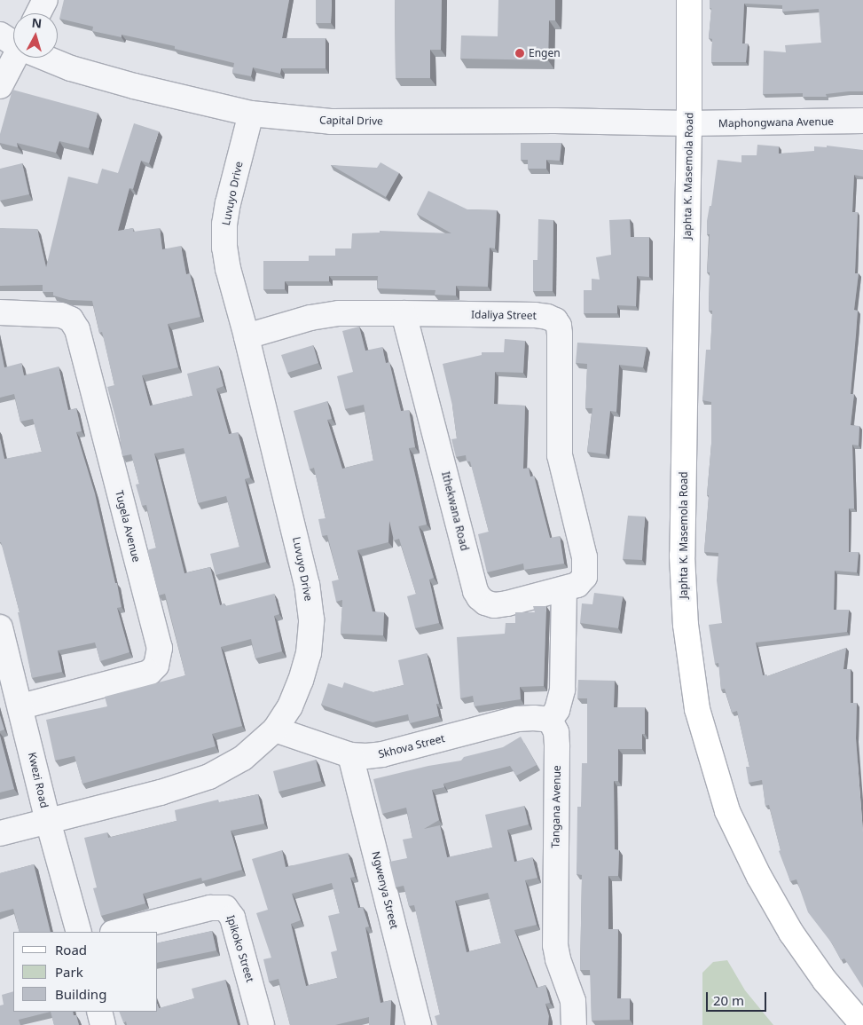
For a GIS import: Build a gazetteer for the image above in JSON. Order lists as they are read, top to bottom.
{
  "streets": {
    "main road": ["Japhta K. Masemola Road"],
    "street": [
      "Capital Drive",
      "Maphongwana Avenue",
      "Luvuyo Drive",
      "Idaliya Street",
      "Ithekwana Road",
      "Tugela Avenue",
      "Skhova Street",
      "Kwezi Road",
      "Tangana Avenue",
      "Ngwenya Street",
      "Ipikoko Street"
    ]
  },
  "crossings": [
    ["Capital Drive", "Maphongwana Avenue"],
    ["Capital Drive", "Japhta K. Masemola Road"],
    ["Capital Drive", "Luvuyo Drive"],
    ["Maphongwana Avenue", "Japhta K. Masemola Road"],
    ["Luvuyo Drive", "Idaliya Street"],
    ["Luvuyo Drive", "Skhova Street"],
    ["Luvuyo Drive", "Kwezi Road"],
    ["Idaliya Street", "Ithekwana Road"],
    ["Tugela Avenue", "Kwezi Road"],
    ["Skhova Street", "Tangana Avenue"],
    ["Skhova Street", "Ngwenya Street"]
  ],
  "places": ["Engen"],
  "legend": ["Road", "Park", "Building"],
  "scale_bar": "20 m",
  "north": "top"
}
